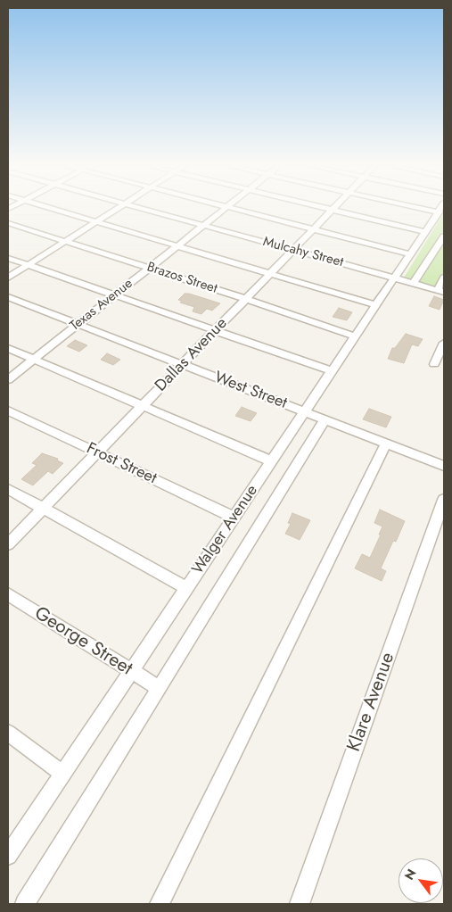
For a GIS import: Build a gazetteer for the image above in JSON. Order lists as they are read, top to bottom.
{
  "streets": {
    "street": [
      "Mulcahy Street",
      "Brazos Street",
      "Texas Avenue",
      "Dallas Avenue",
      "West Street",
      "Frost Street",
      "Walger Avenue",
      "George Street",
      "Klare Avenue"
    ]
  },
  "crossings": [
    ["Mulcahy Street", "Texas Avenue"],
    ["Mulcahy Street", "Dallas Avenue"],
    ["Mulcahy Street", "Walger Avenue"],
    ["Brazos Street", "Texas Avenue"],
    ["Brazos Street", "Dallas Avenue"],
    ["Brazos Street", "Walger Avenue"],
    ["Texas Avenue", "West Street"],
    ["Dallas Avenue", "West Street"],
    ["Dallas Avenue", "Frost Street"],
    ["West Street", "Walger Avenue"],
    ["Frost Street", "Walger Avenue"],
    ["Walger Avenue", "George Street"]
  ],
  "north": "top left"
}
